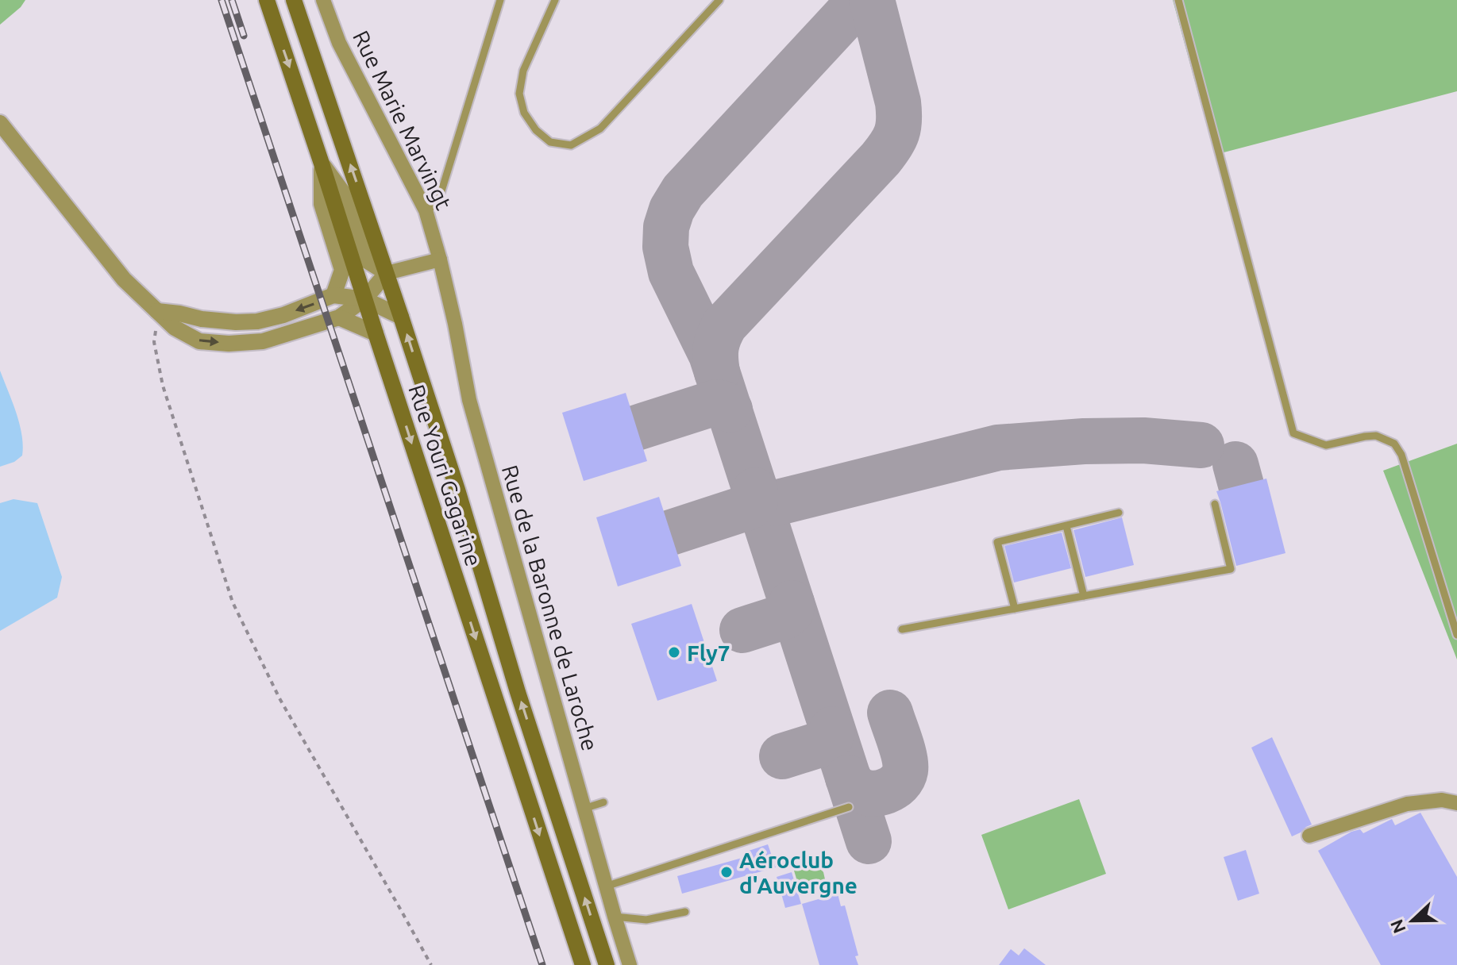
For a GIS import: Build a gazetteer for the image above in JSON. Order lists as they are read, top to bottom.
{
  "streets": {
    "main road": ["Rue Youri Gagarine"],
    "street": ["Rue Marie Marvingt", "Rue de la Baronne de Laroche"]
  },
  "crossings": [
    ["Rue Marie Marvingt", "Rue de la Baronne de Laroche"]
  ],
  "places": ["Fly7", "Aéroclub d'Auvergne"],
  "north": "left"
}
